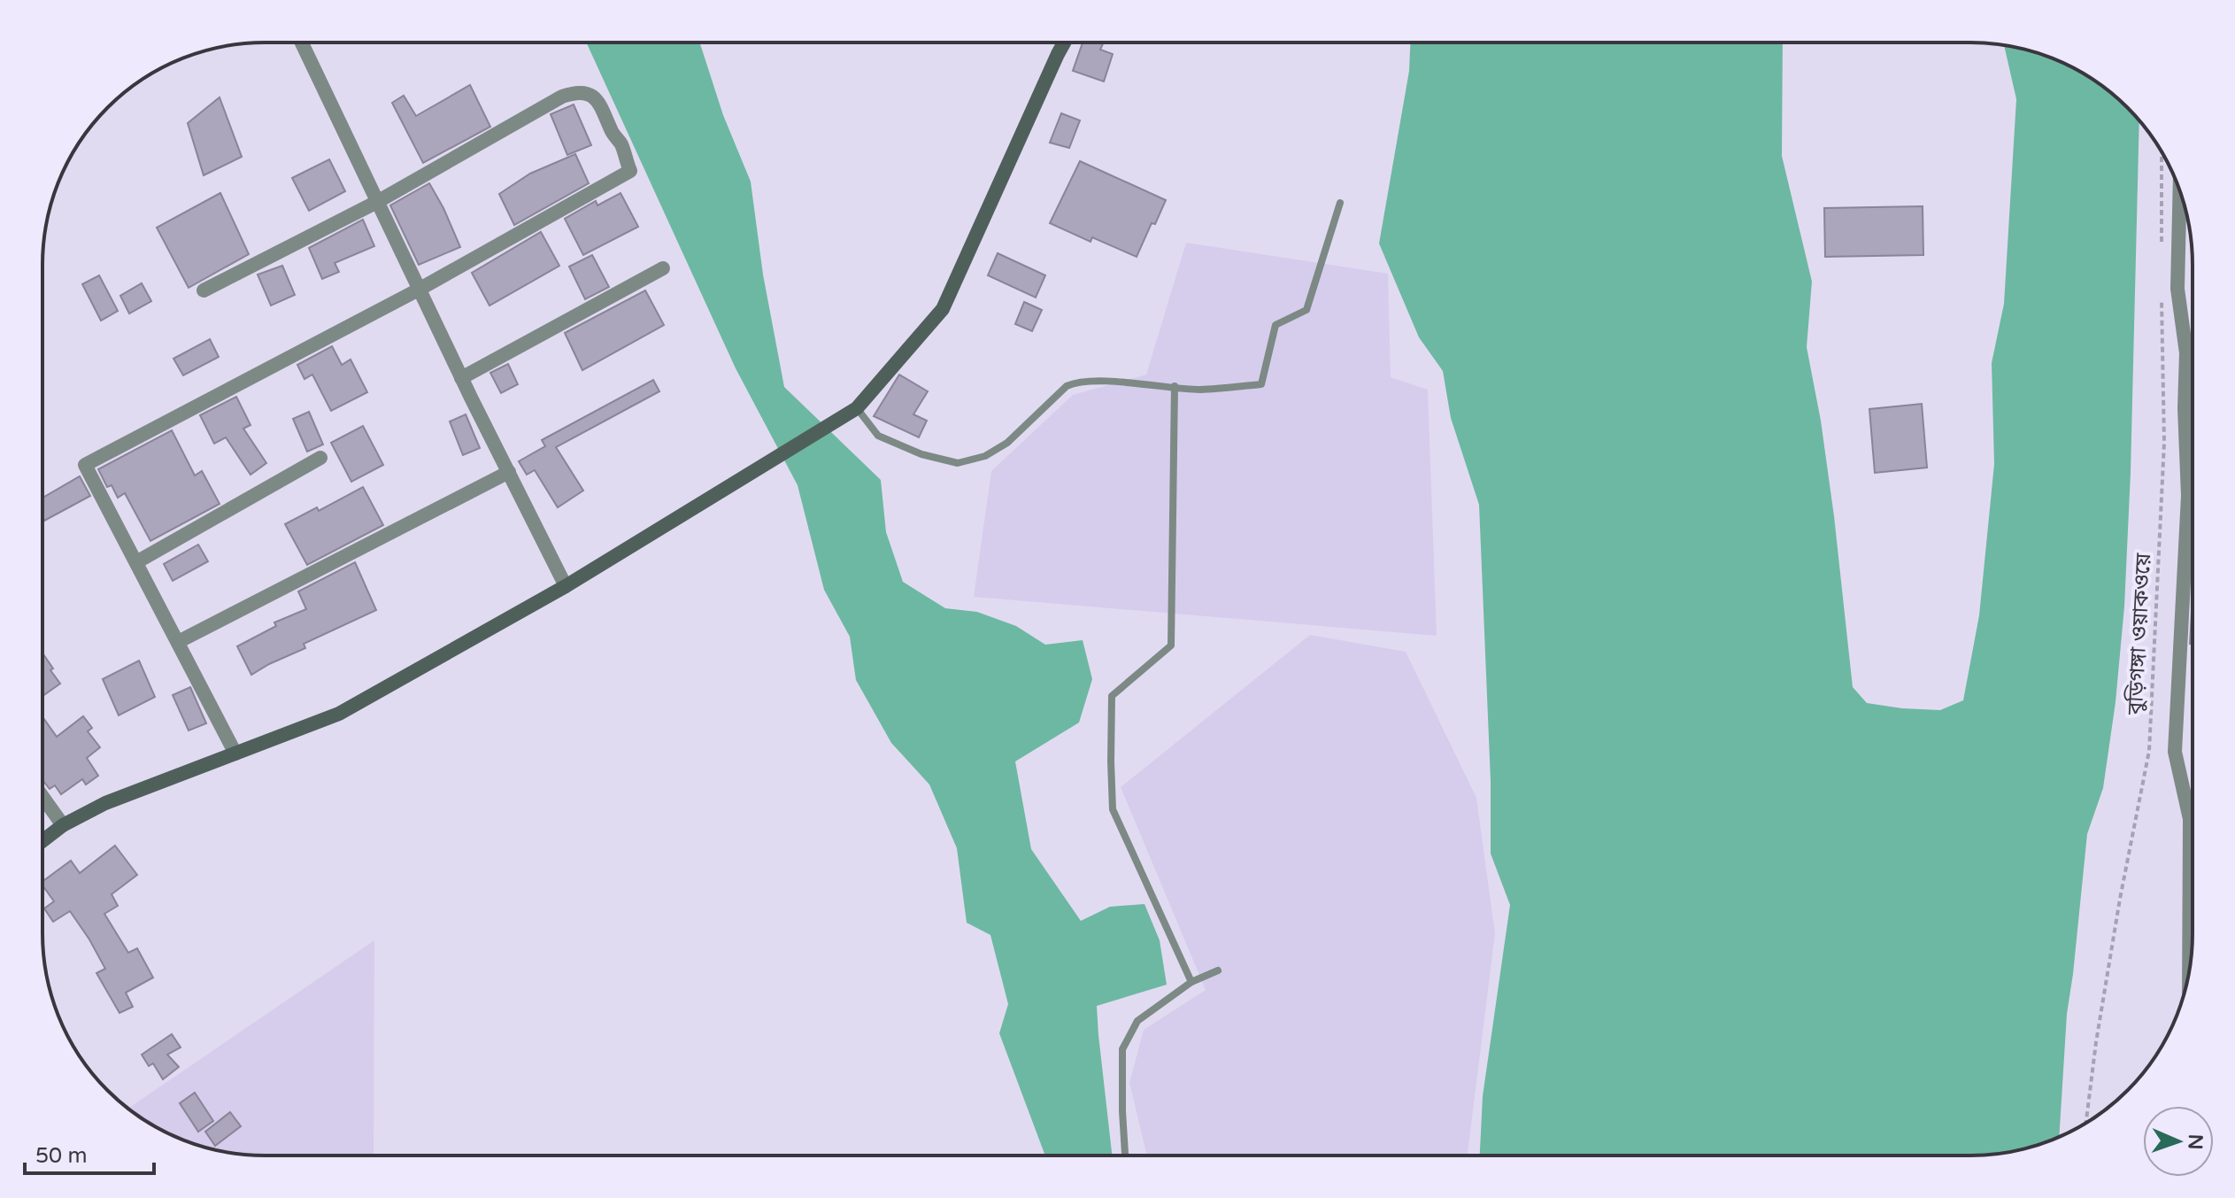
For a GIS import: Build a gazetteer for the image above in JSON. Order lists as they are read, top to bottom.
{
  "streets": {
    "path": ["বুড়িগঙ্গা ওয়াকওয়ে"]
  },
  "scale_bar": "50 m",
  "north": "right"
}
